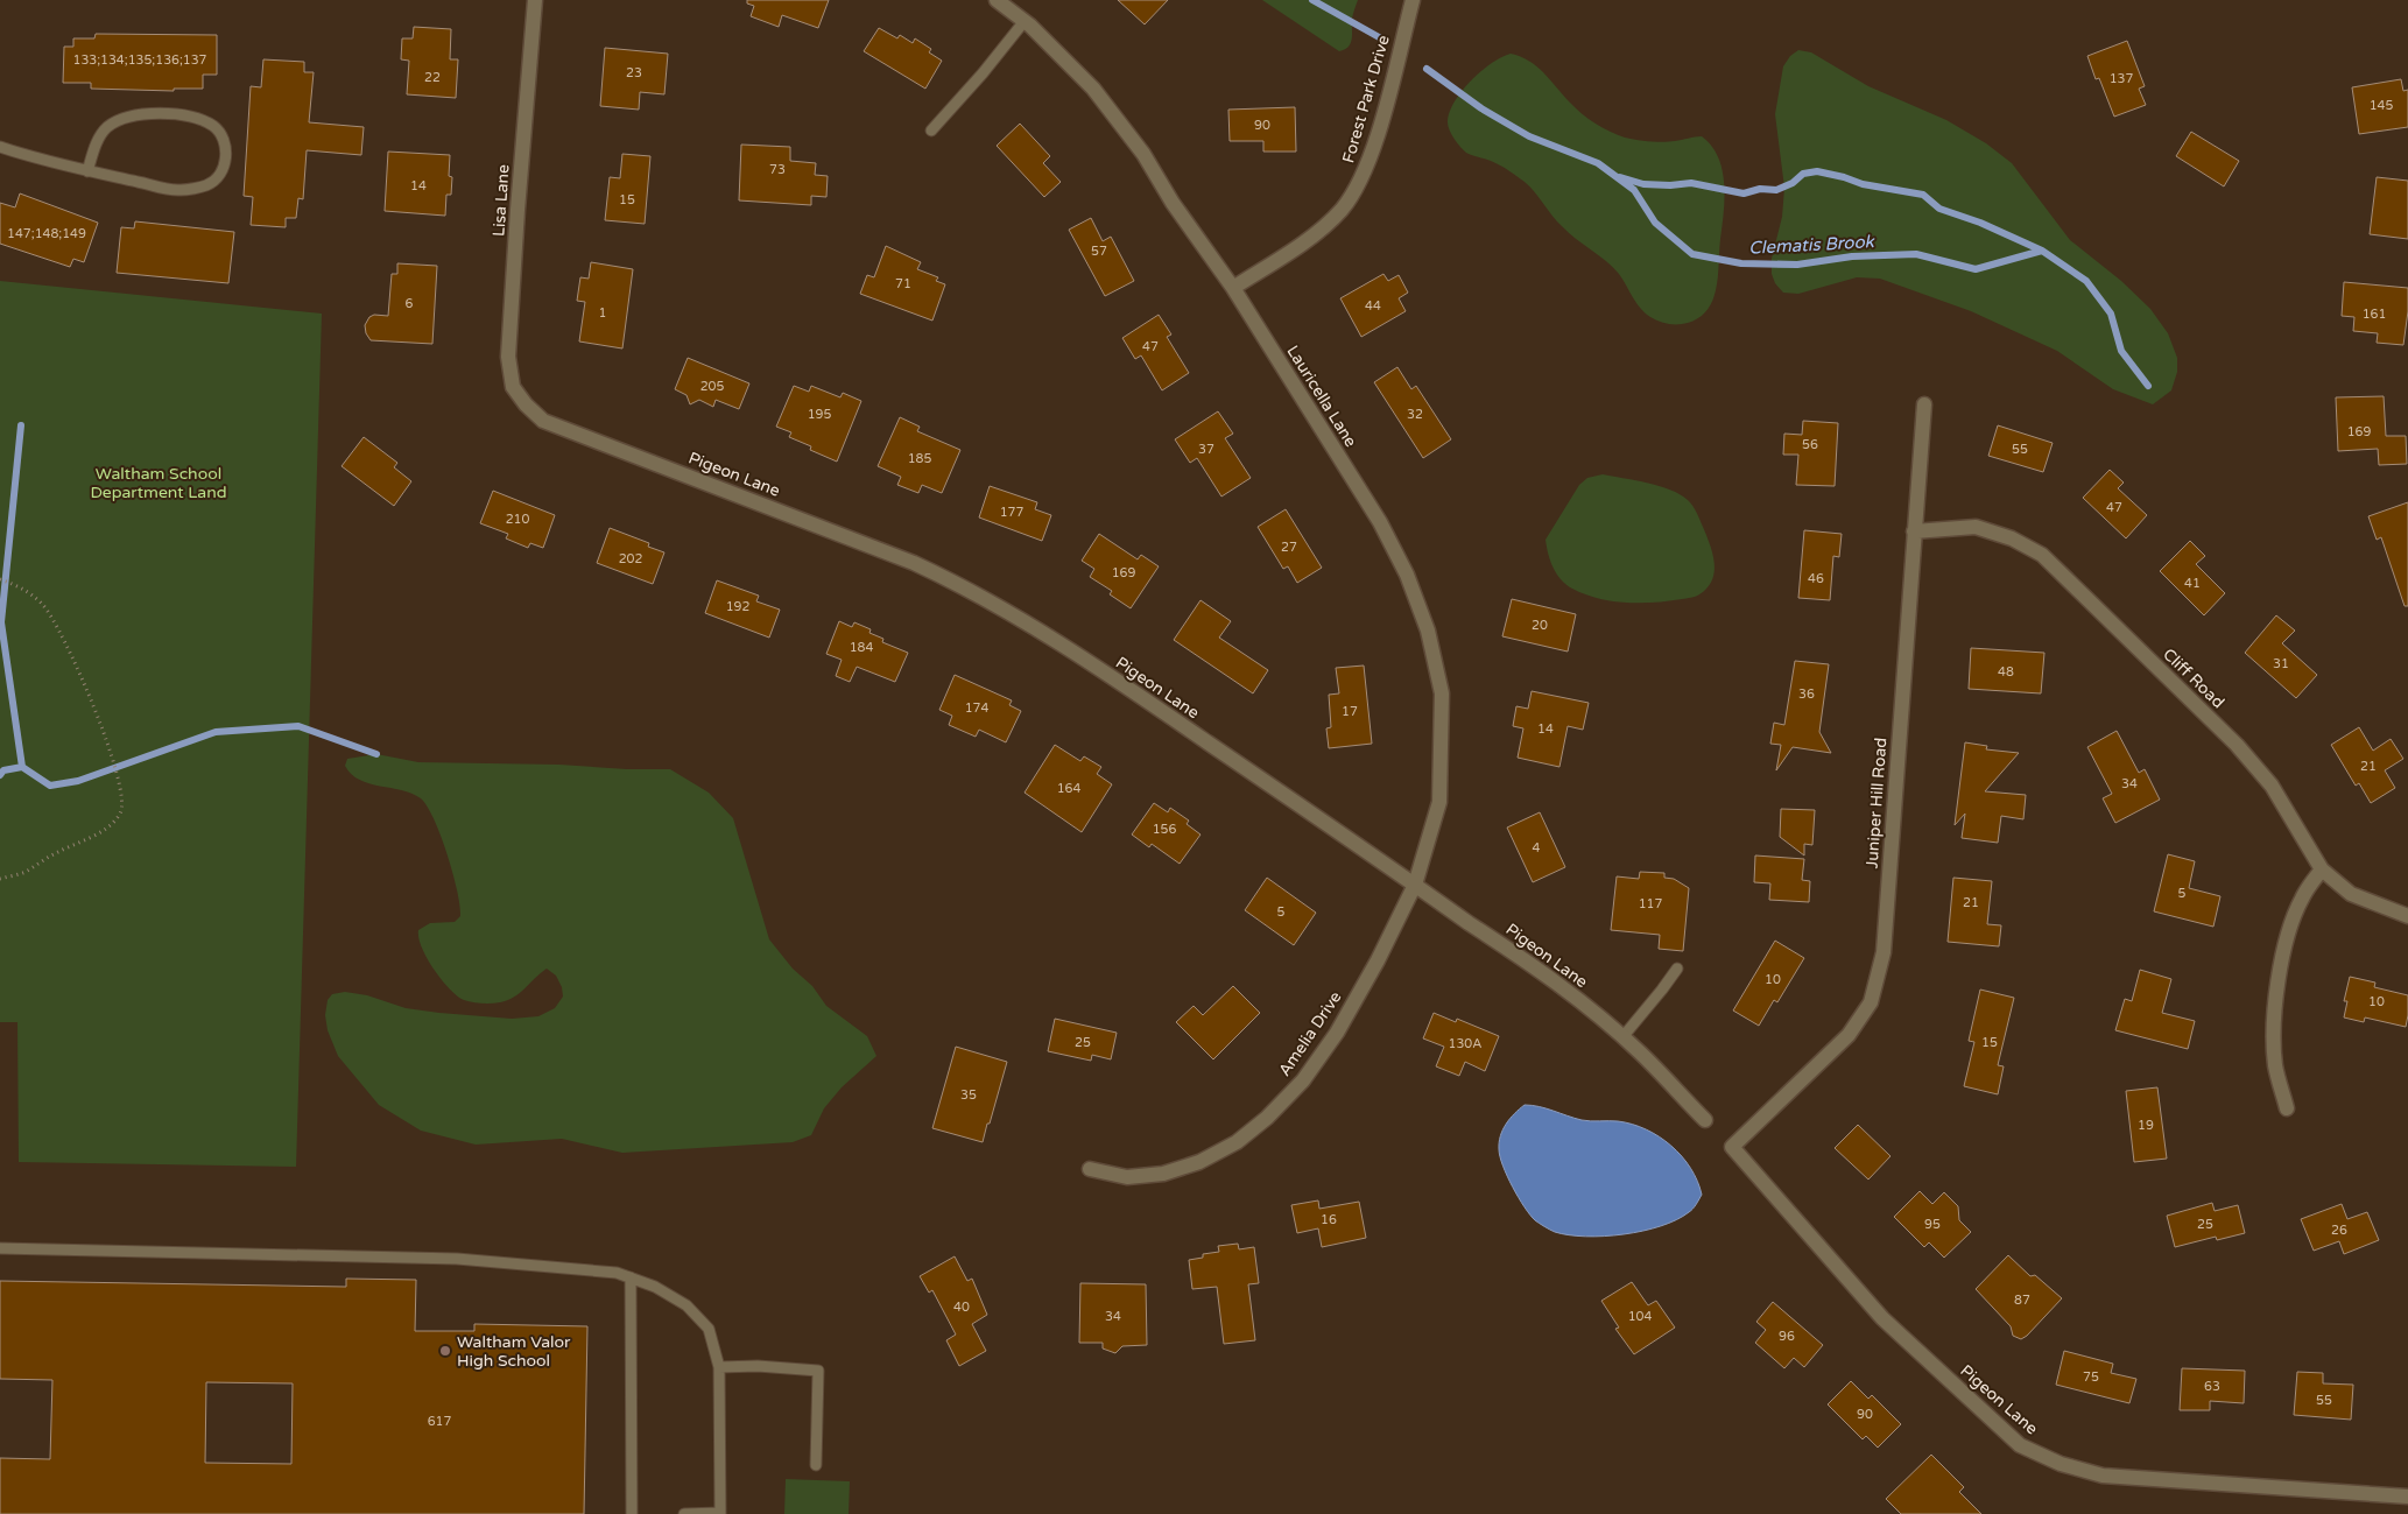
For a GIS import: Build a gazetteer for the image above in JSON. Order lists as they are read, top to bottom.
{
  "streets": {
    "street": [
      "Forest Park Drive",
      "Lisa Lane",
      "Lauricella Lane",
      "Pigeon Lane",
      "Cliff Road",
      "Juniper Hill Road",
      "Amelia Drive"
    ]
  },
  "crossings": [
    ["Forest Park Drive", "Lauricella Lane"],
    ["Lisa Lane", "Pigeon Lane"],
    ["Lauricella Lane", "Pigeon Lane"],
    ["Lauricella Lane", "Amelia Drive"],
    ["Pigeon Lane", "Juniper Hill Road"],
    ["Pigeon Lane", "Amelia Drive"],
    ["Cliff Road", "Juniper Hill Road"]
  ],
  "water": ["Clematis Brook"],
  "parks": ["Waltham School Department Land"],
  "places": ["Waltham Valor High School"],
  "house_numbers": [
    "133;134;135;136;137",
    "23",
    "22",
    "137",
    "145",
    "90",
    "73",
    "14",
    "15",
    "147;148;149",
    "57",
    "71",
    "6",
    "44",
    "1",
    "161",
    "47",
    "205",
    "195",
    "32",
    "169",
    "56",
    "37",
    "55",
    "185",
    "47",
    "177",
    "210",
    "27",
    "202",
    "169",
    "46",
    "41",
    "192",
    "20",
    "184",
    "31",
    "48",
    "36",
    "174",
    "17",
    "14",
    "21",
    "34",
    "164",
    "156",
    "4",
    "5",
    "21",
    "117",
    "5",
    "10",
    "10",
    "25",
    "15",
    "130A",
    "35",
    "19",
    "16",
    "95",
    "25",
    "26",
    "87",
    "40",
    "34",
    "104",
    "96",
    "75",
    "63",
    "55",
    "90",
    "617"
  ]
}
